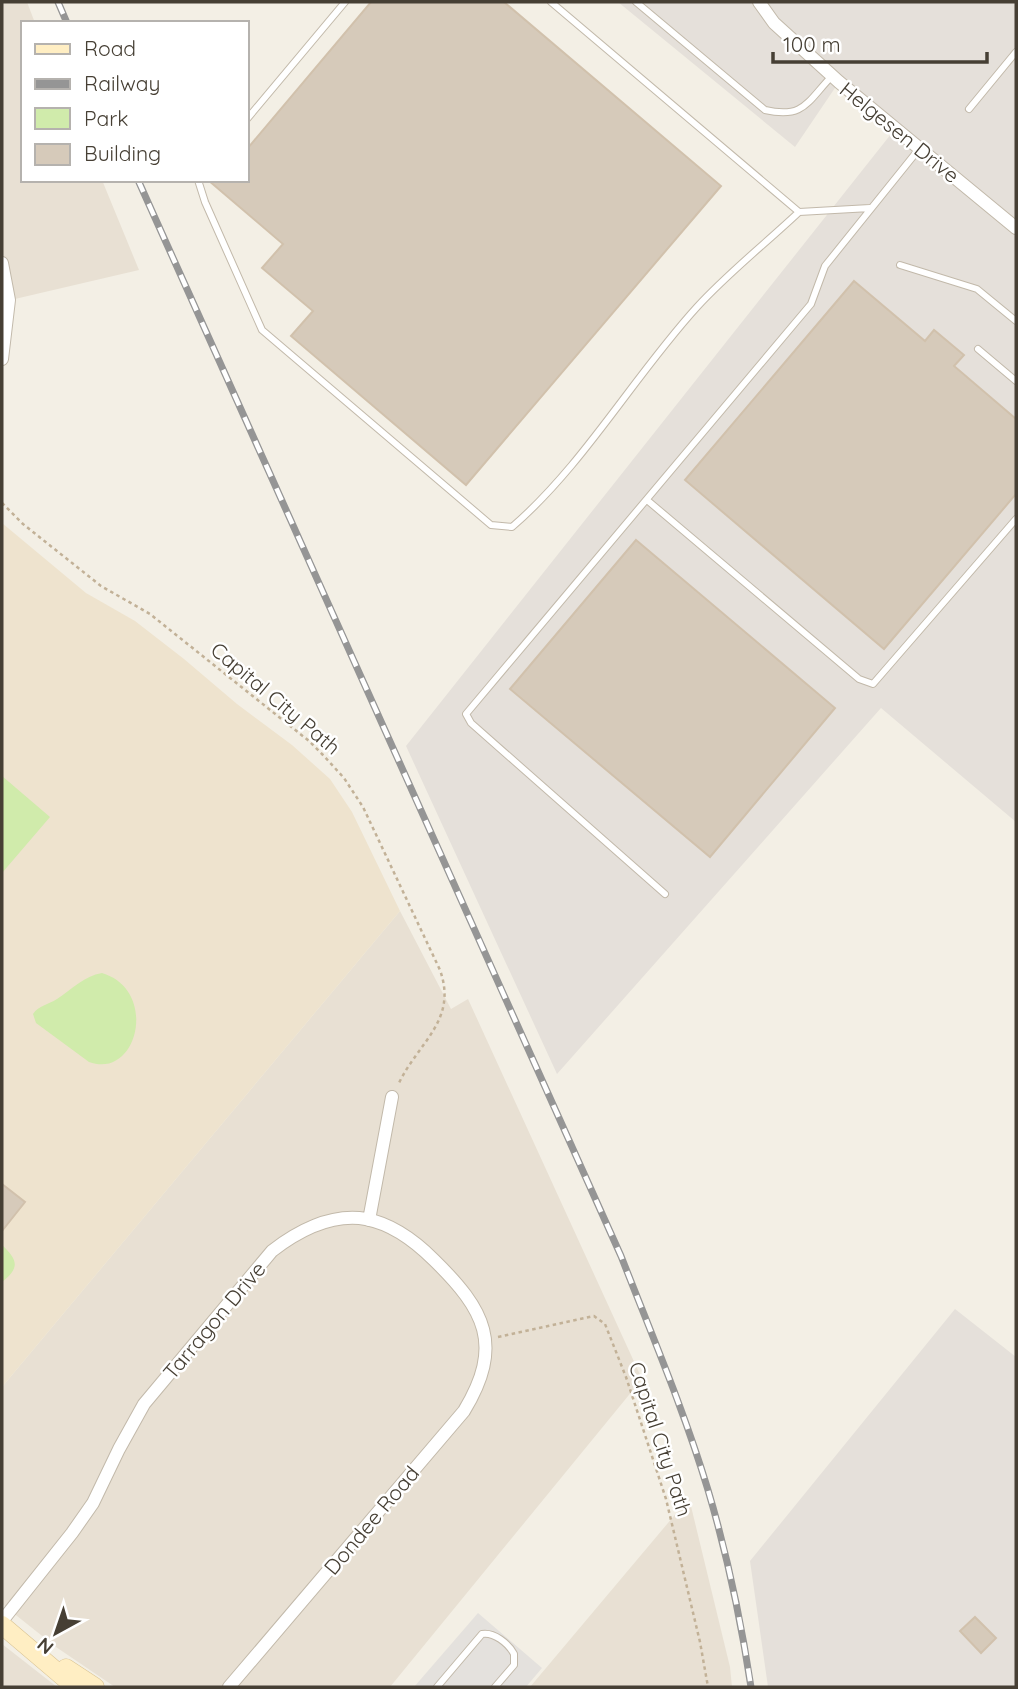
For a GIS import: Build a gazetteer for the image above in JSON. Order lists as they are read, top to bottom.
{
  "streets": {
    "street": ["Helgesen Drive", "Tarragon Drive", "Dondee Road"],
    "path": ["Capital City Path"]
  },
  "crossings": [
    ["Capital City Path", "Tarragon Drive"],
    ["Capital City Path", "Dondee Road"],
    ["Tarragon Drive", "Dondee Road"]
  ],
  "legend": [
    "Road",
    "Railway",
    "Park",
    "Building"
  ],
  "scale_bar": "100 m",
  "north": "bottom left"
}
